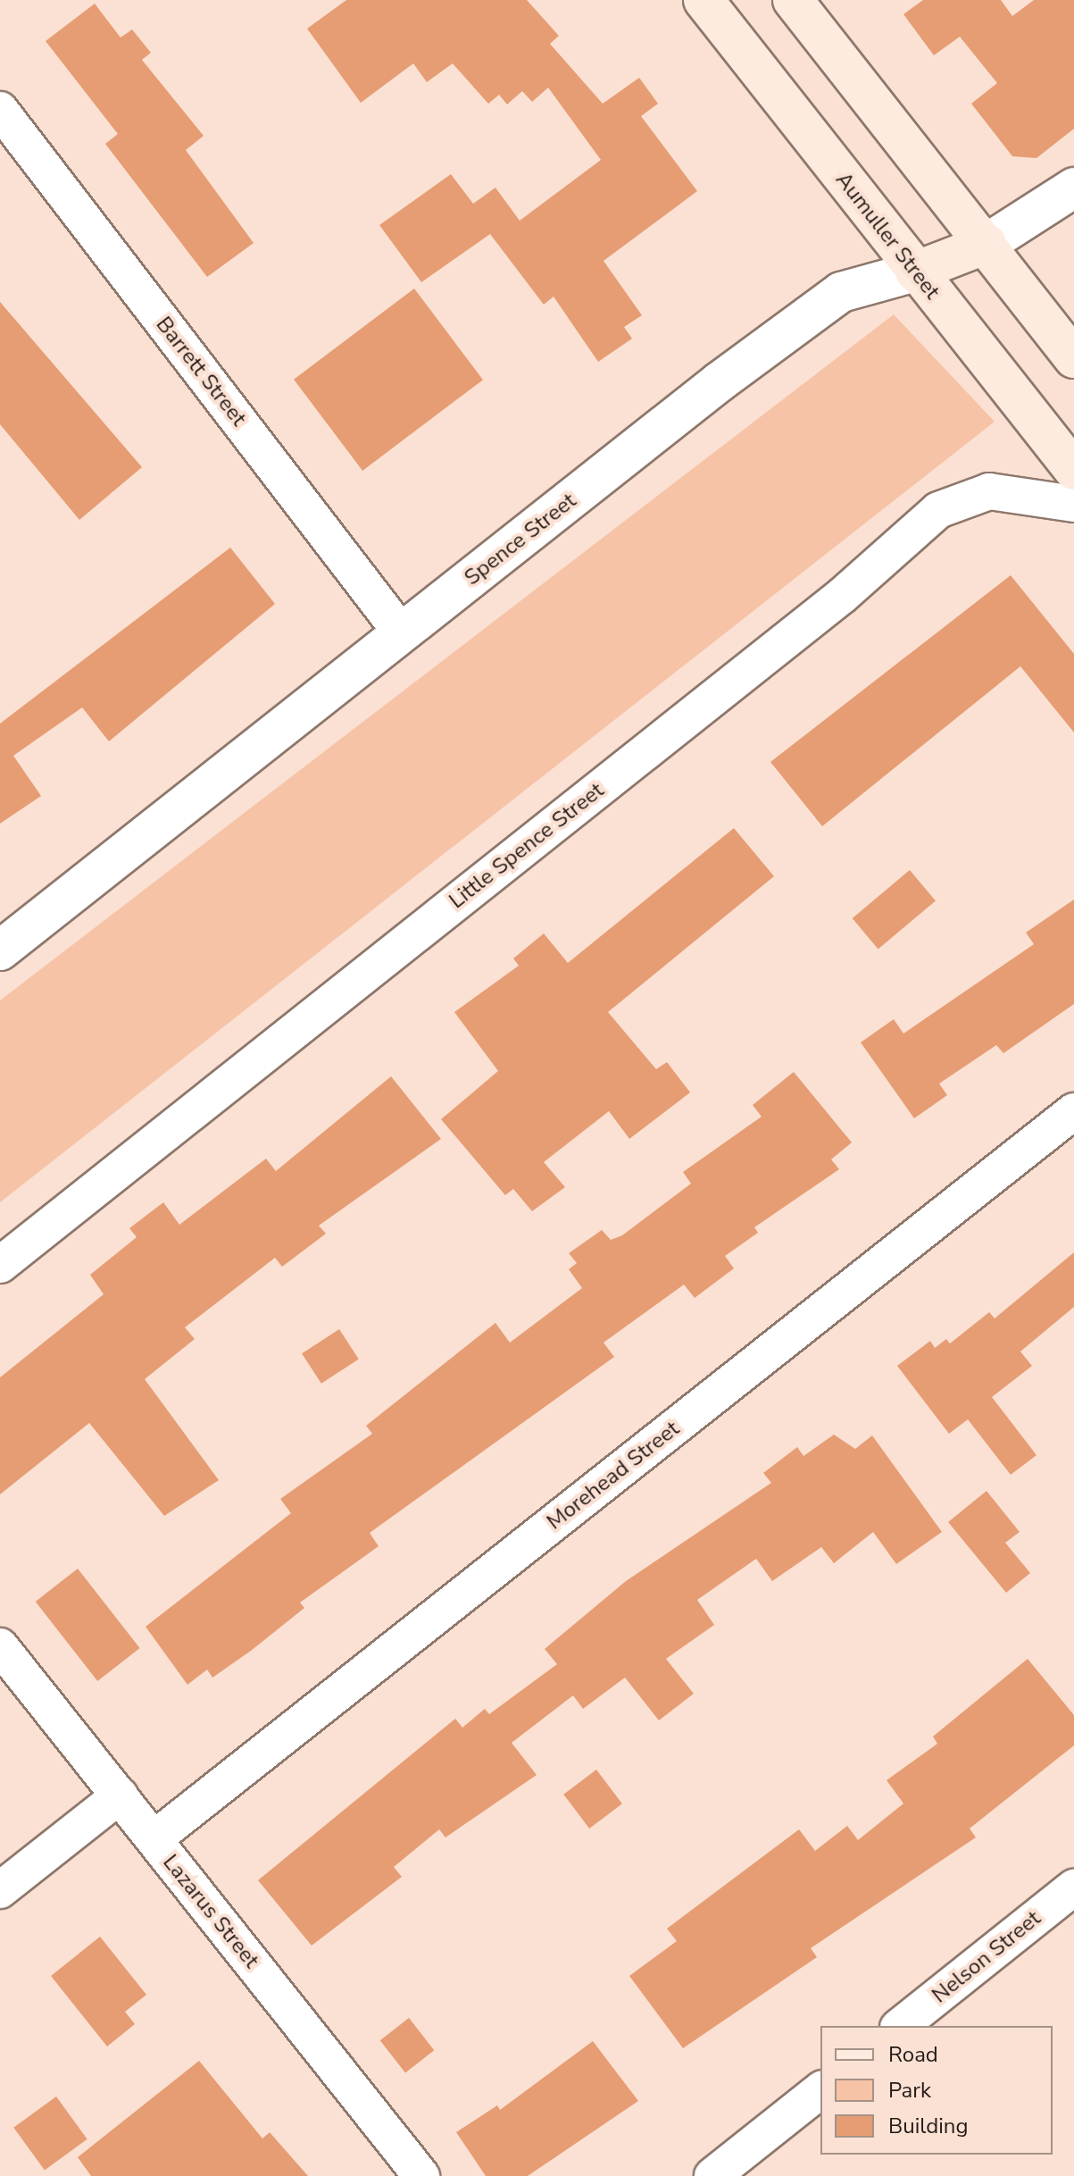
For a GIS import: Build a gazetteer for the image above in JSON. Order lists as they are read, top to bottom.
{
  "streets": {
    "main road": ["Aumuller Street", "Spence Street"],
    "street": [
      "Barrett Street",
      "Little Spence Street",
      "Morehead Street",
      "Lazarus Street",
      "Nelson Street"
    ]
  },
  "crossings": [
    ["Aumuller Street", "Spence Street"],
    ["Barrett Street", "Spence Street"],
    ["Morehead Street", "Lazarus Street"]
  ],
  "legend": ["Road", "Park", "Building"]
}
